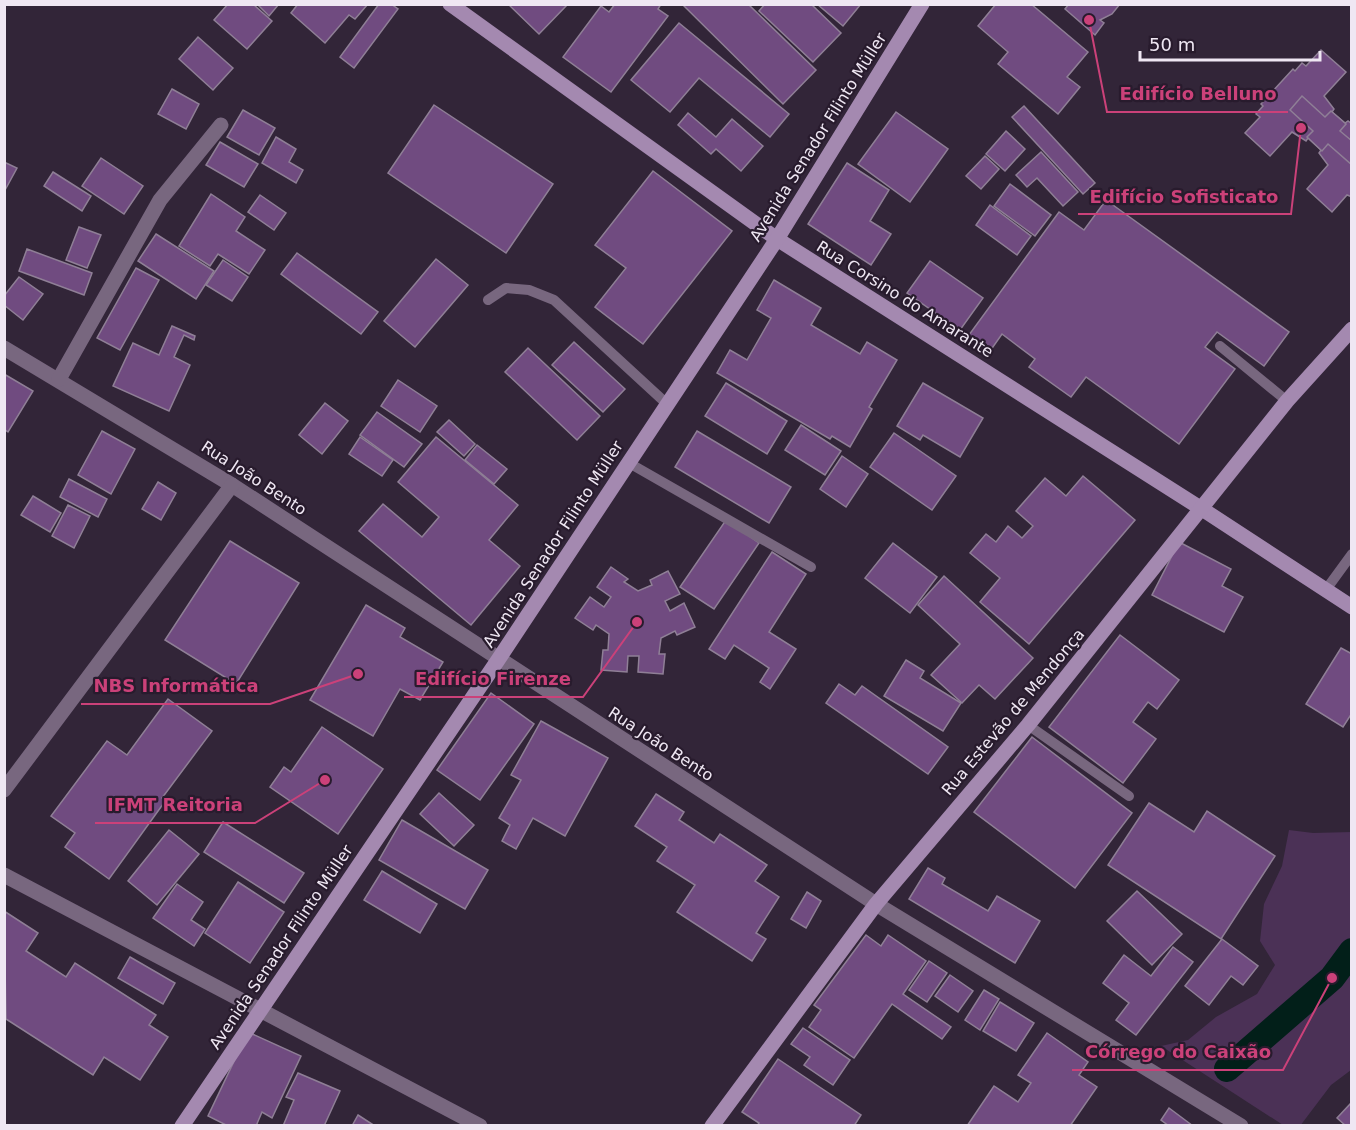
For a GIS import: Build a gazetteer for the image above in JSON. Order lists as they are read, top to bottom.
{
  "streets": {
    "street": [
      "Avenida Senador Filinto Müller",
      "Rua Corsino do Amarante",
      "Rua João Bento",
      "Rua Estevão de Mendonça"
    ]
  },
  "crossings": [
    ["Avenida Senador Filinto Müller", "Rua Corsino do Amarante"],
    ["Avenida Senador Filinto Müller", "Rua João Bento"],
    ["Rua Corsino do Amarante", "Rua Estevão de Mendonça"],
    ["Rua João Bento", "Rua Estevão de Mendonça"]
  ],
  "places": [
    "Edifício Belluno",
    "Edifício Sofisticato",
    "Edifício Firenze",
    "NBS Informática",
    "IFMT Reitoria",
    "Córrego do Caixão"
  ],
  "scale_bar": "50 m"
}
